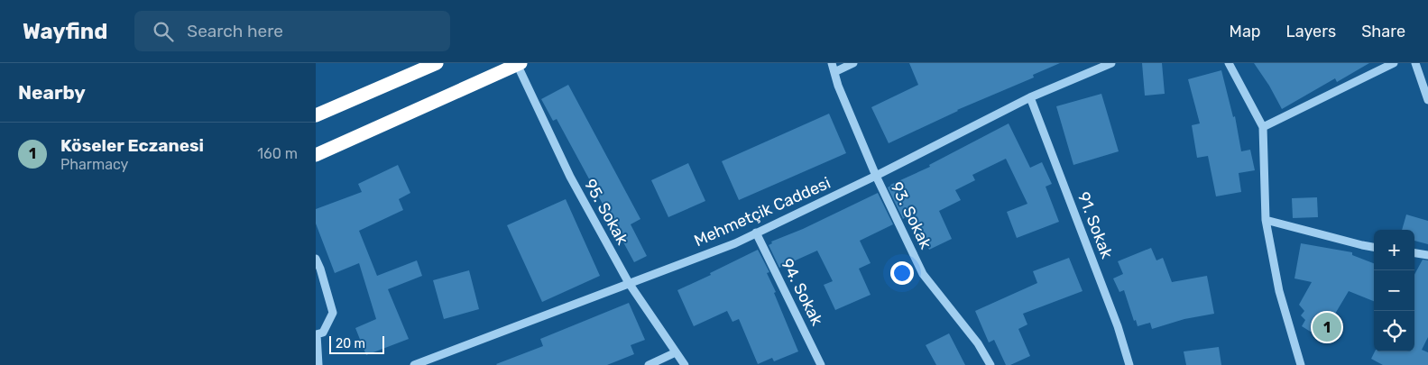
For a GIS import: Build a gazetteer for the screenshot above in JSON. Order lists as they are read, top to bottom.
{
  "streets": {
    "street": [
      "95. Sokak",
      "Mehmetçik Caddesi",
      "93. Sokak",
      "91. Sokak",
      "94. Sokak"
    ]
  },
  "crossings": [
    ["95. Sokak", "Mehmetçik Caddesi"],
    ["Mehmetçik Caddesi", "93. Sokak"],
    ["Mehmetçik Caddesi", "91. Sokak"],
    ["Mehmetçik Caddesi", "94. Sokak"]
  ],
  "scale_bar": "20 m",
  "page": {
    "header": "Wayfind",
    "search": "Search here",
    "nav": ["Map", "Layers", "Share"],
    "heading": "Nearby",
    "list": [
      {
        "mark": "1",
        "name": "Köseler Eczanesi",
        "note": "Pharmacy",
        "value": "160 m"
      }
    ],
    "map_buttons": ["+", "−"],
    "pins": "1",
    "scale": "20 m"
  }
}
